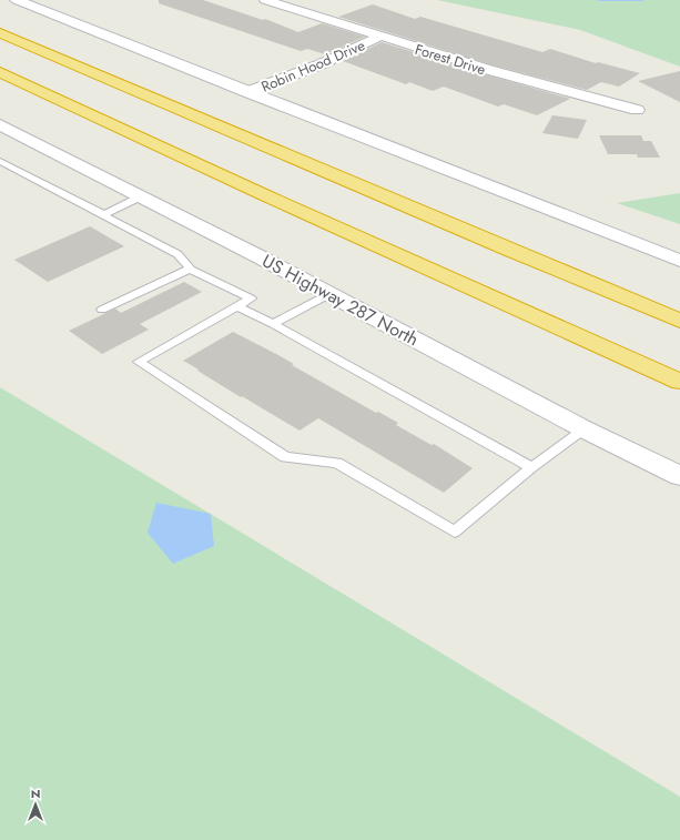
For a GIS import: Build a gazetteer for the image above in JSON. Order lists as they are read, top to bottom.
{
  "streets": {
    "main road": ["US Highway 287 North"],
    "street": ["Forest Drive", "Robin Hood Drive"]
  },
  "crossings": [
    ["Forest Drive", "Robin Hood Drive"]
  ],
  "north": "top"
}
